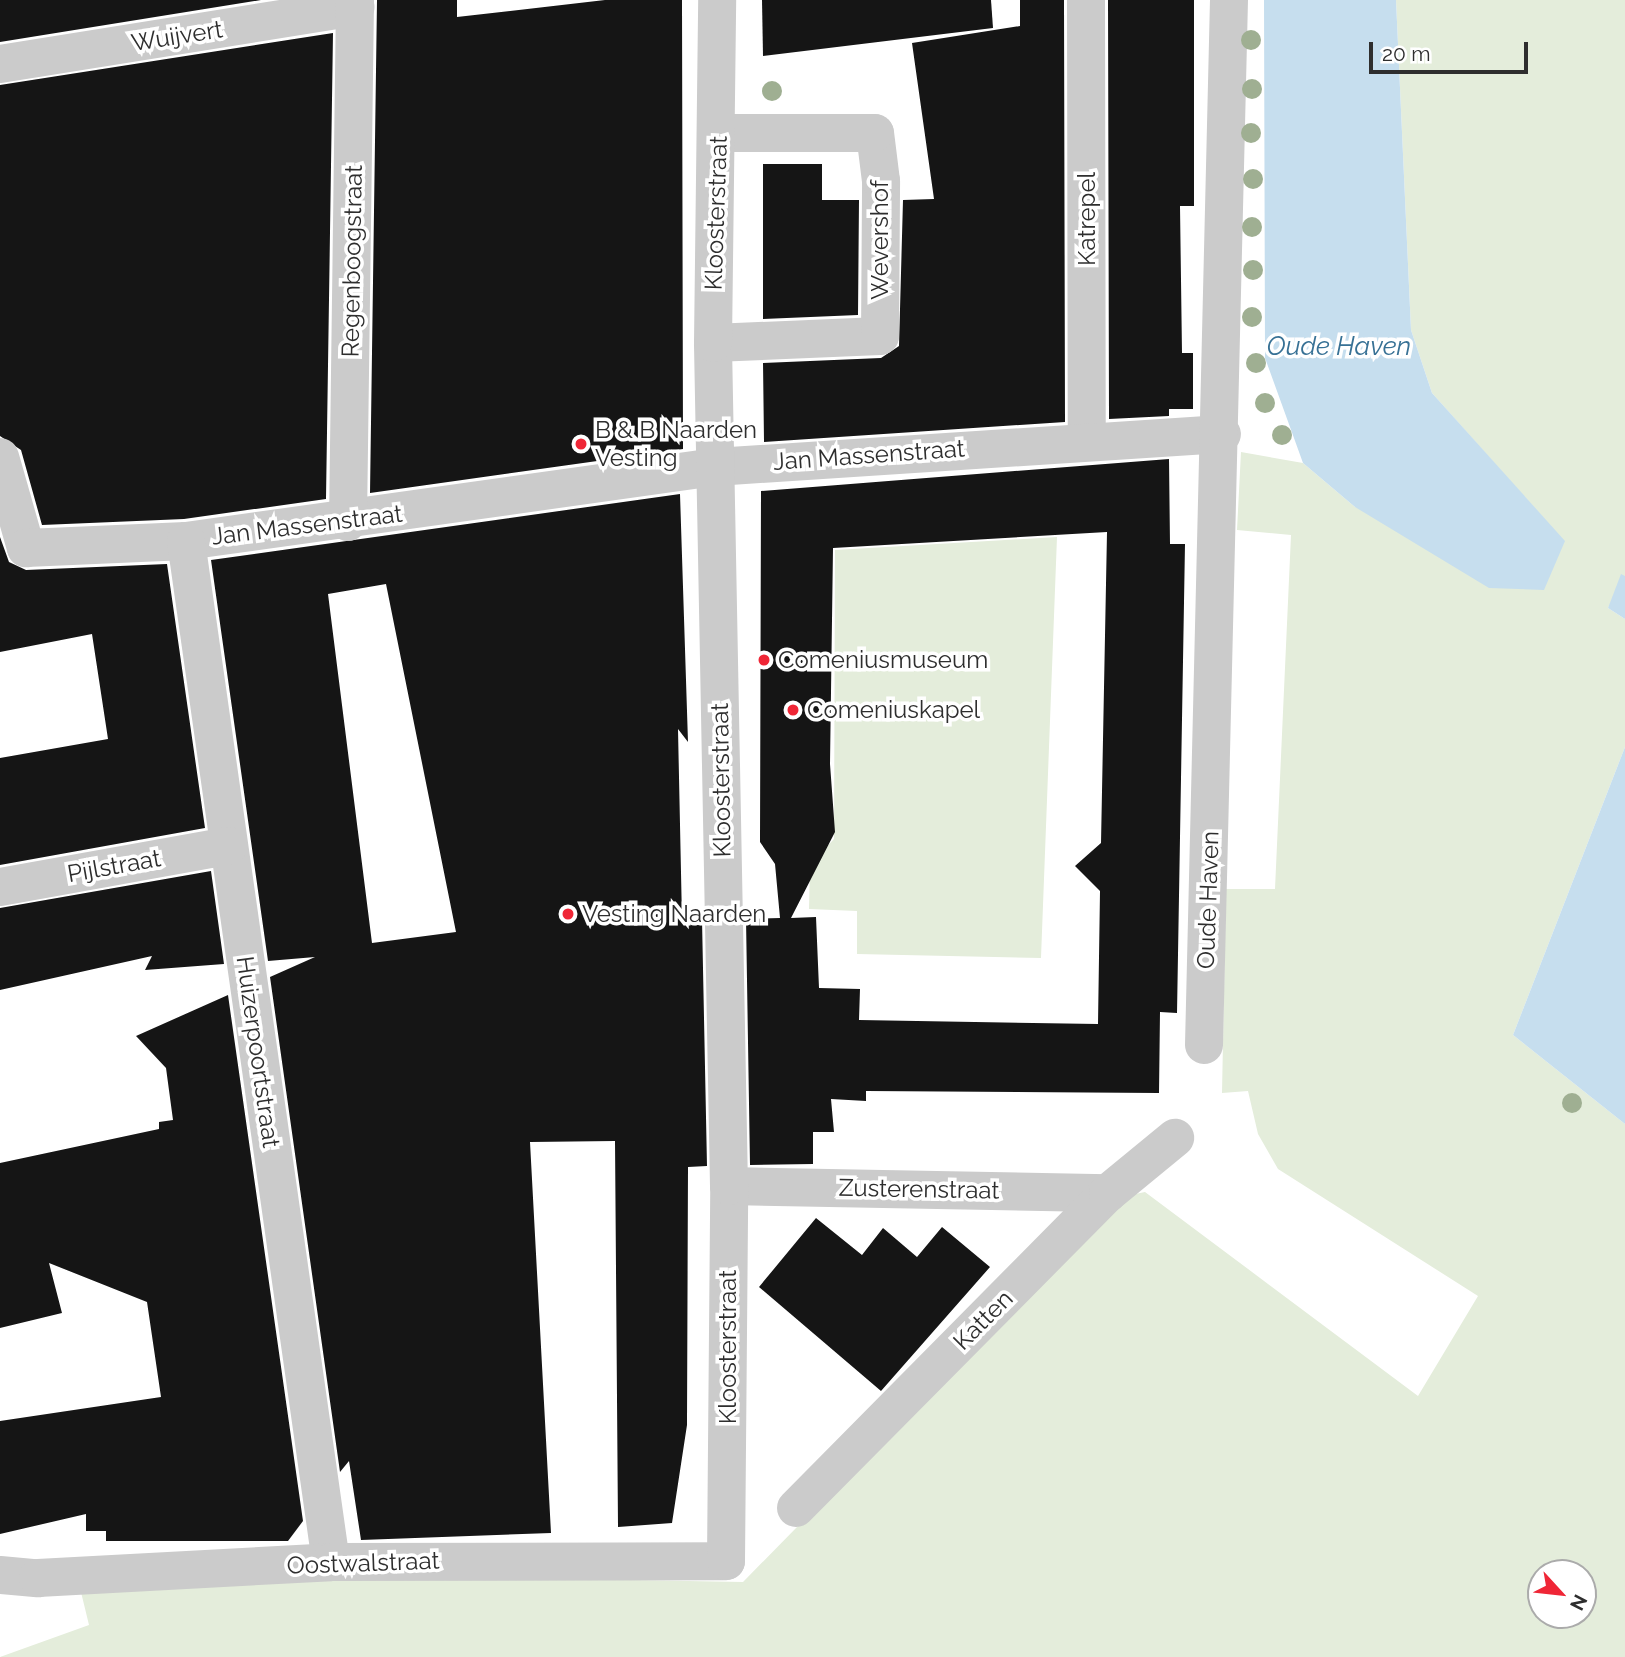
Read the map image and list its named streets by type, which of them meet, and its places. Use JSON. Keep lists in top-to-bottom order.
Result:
{
  "streets": {
    "street": [
      "Wuijvert",
      "Kloosterstraat",
      "Katrepel",
      "Wevershof",
      "Regenboogstraat",
      "Jan Massenstraat",
      "Pijlstraat",
      "Oude Haven",
      "Huizerpoortstraat",
      "Zusterenstraat",
      "Katten",
      "Oostwalstraat"
    ]
  },
  "crossings": [
    ["Wuijvert", "Regenboogstraat"],
    ["Kloosterstraat", "Wevershof"],
    ["Kloosterstraat", "Jan Massenstraat"],
    ["Kloosterstraat", "Zusterenstraat"],
    ["Kloosterstraat", "Oostwalstraat"],
    ["Katrepel", "Jan Massenstraat"],
    ["Regenboogstraat", "Jan Massenstraat"],
    ["Jan Massenstraat", "Oude Haven"],
    ["Jan Massenstraat", "Huizerpoortstraat"],
    ["Pijlstraat", "Huizerpoortstraat"],
    ["Huizerpoortstraat", "Oostwalstraat"],
    ["Zusterenstraat", "Katten"]
  ],
  "water": ["Oude Haven"],
  "places": [
    "B & B Naarden Vesting",
    "Comeniusmuseum",
    "Comeniuskapel",
    "Vesting Naarden"
  ],
  "scale_bar": "20 m",
  "north": "bottom right"
}
